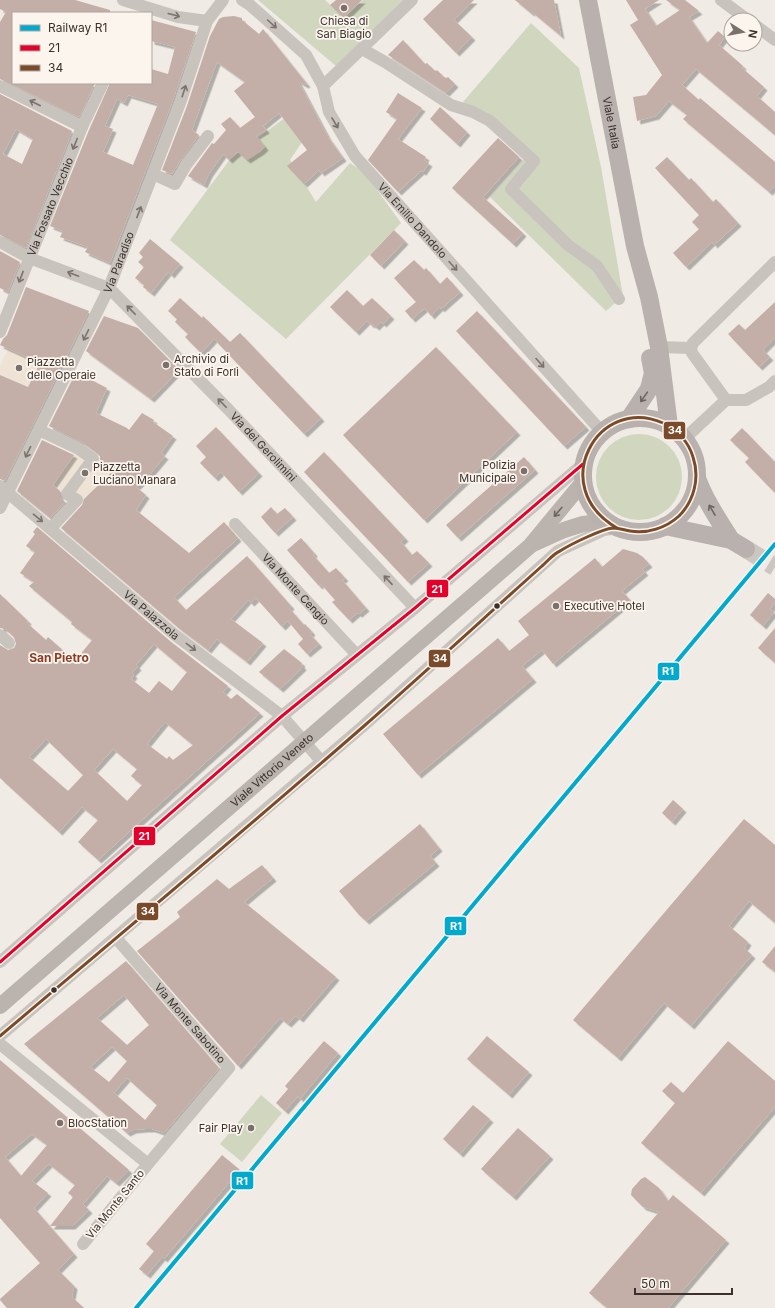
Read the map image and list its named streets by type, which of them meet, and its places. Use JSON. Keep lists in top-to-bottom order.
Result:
{
  "streets": {
    "main road": ["Viale Italia", "Viale Vittorio Veneto"],
    "street": [
      "Via Fossato Vecchio",
      "Via Emilio Dandolo",
      "Via Paradiso",
      "Via dei Gerolimini",
      "Via Monte Cengio",
      "Via Palazzola",
      "Via Monte Sabotino",
      "Via Monte Santo"
    ]
  },
  "crossings": [
    ["Viale Italia", "Via Emilio Dandolo"],
    ["Viale Italia", "Viale Vittorio Veneto"],
    ["Via Emilio Dandolo", "Viale Vittorio Veneto"],
    ["Via Paradiso", "Via dei Gerolimini"],
    ["Via Paradiso", "Via Palazzola"],
    ["Via Palazzola", "Viale Vittorio Veneto"],
    ["Via Monte Sabotino", "Via Monte Santo"]
  ],
  "one_way": [
    "Via Fossato Vecchio",
    "Via Emilio Dandolo",
    "Via dei Gerolimini",
    "Via Palazzola"
  ],
  "districts": ["San Pietro"],
  "places": [
    "Chiesa di San Biagio",
    "Archivio di Stato di Forlì",
    "Piazzetta delle Operaie",
    "Polizia Municipale",
    "Piazzetta Luciano Manara",
    "Executive Hotel",
    "BlocStation",
    "Fair Play"
  ],
  "lines": ["transit line 34", "transit line 21", "rail line R1"],
  "legend": ["Railway R1", "21", "34"],
  "scale_bar": "50 m",
  "north": "right"
}
